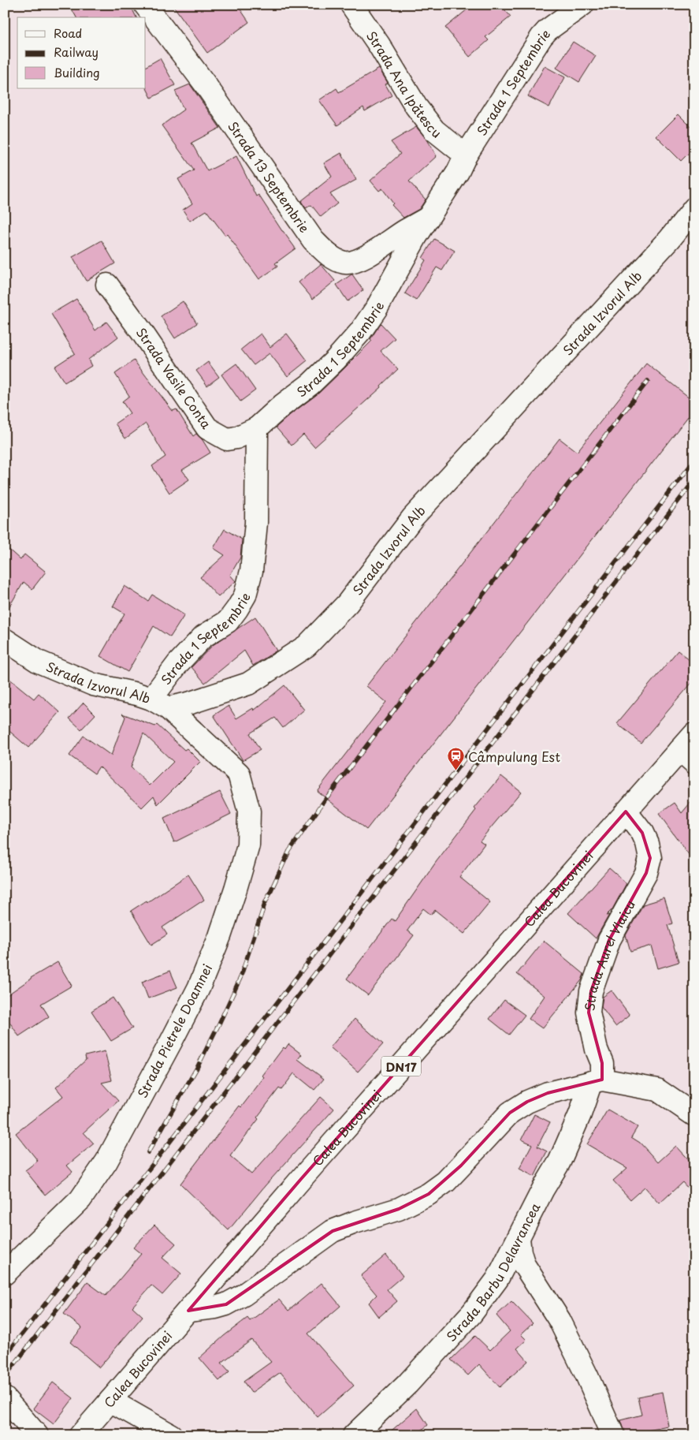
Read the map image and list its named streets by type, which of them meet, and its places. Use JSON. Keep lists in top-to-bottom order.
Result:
{
  "streets": {
    "main road": [
      "Strada Ana Ipătescu",
      "Strada 1 Septembrie",
      "Strada 13 Septembrie",
      "Strada Izvorul Alb",
      "Strada Vasile Conta",
      "Calea Bucovinei",
      "Strada Aurel Vlaicu",
      "Strada Pietrele Doamnei",
      "DN17",
      "Strada Barbu Delavrancea"
    ]
  },
  "crossings": [
    ["Strada Ana Ipătescu", "Strada 1 Septembrie"],
    ["Strada 1 Septembrie", "Strada 13 Septembrie"],
    ["Strada 1 Septembrie", "Strada Izvorul Alb"],
    ["Strada 1 Septembrie", "Strada Vasile Conta"],
    ["Strada 1 Septembrie", "Strada Pietrele Doamnei"],
    ["Strada Izvorul Alb", "Strada Pietrele Doamnei"],
    ["Calea Bucovinei", "Strada Aurel Vlaicu"],
    ["Strada Aurel Vlaicu", "Strada Barbu Delavrancea"]
  ],
  "places": {
    "station": ["Câmpulung Est"]
  },
  "legend": ["Road", "Railway", "Building"]
}
